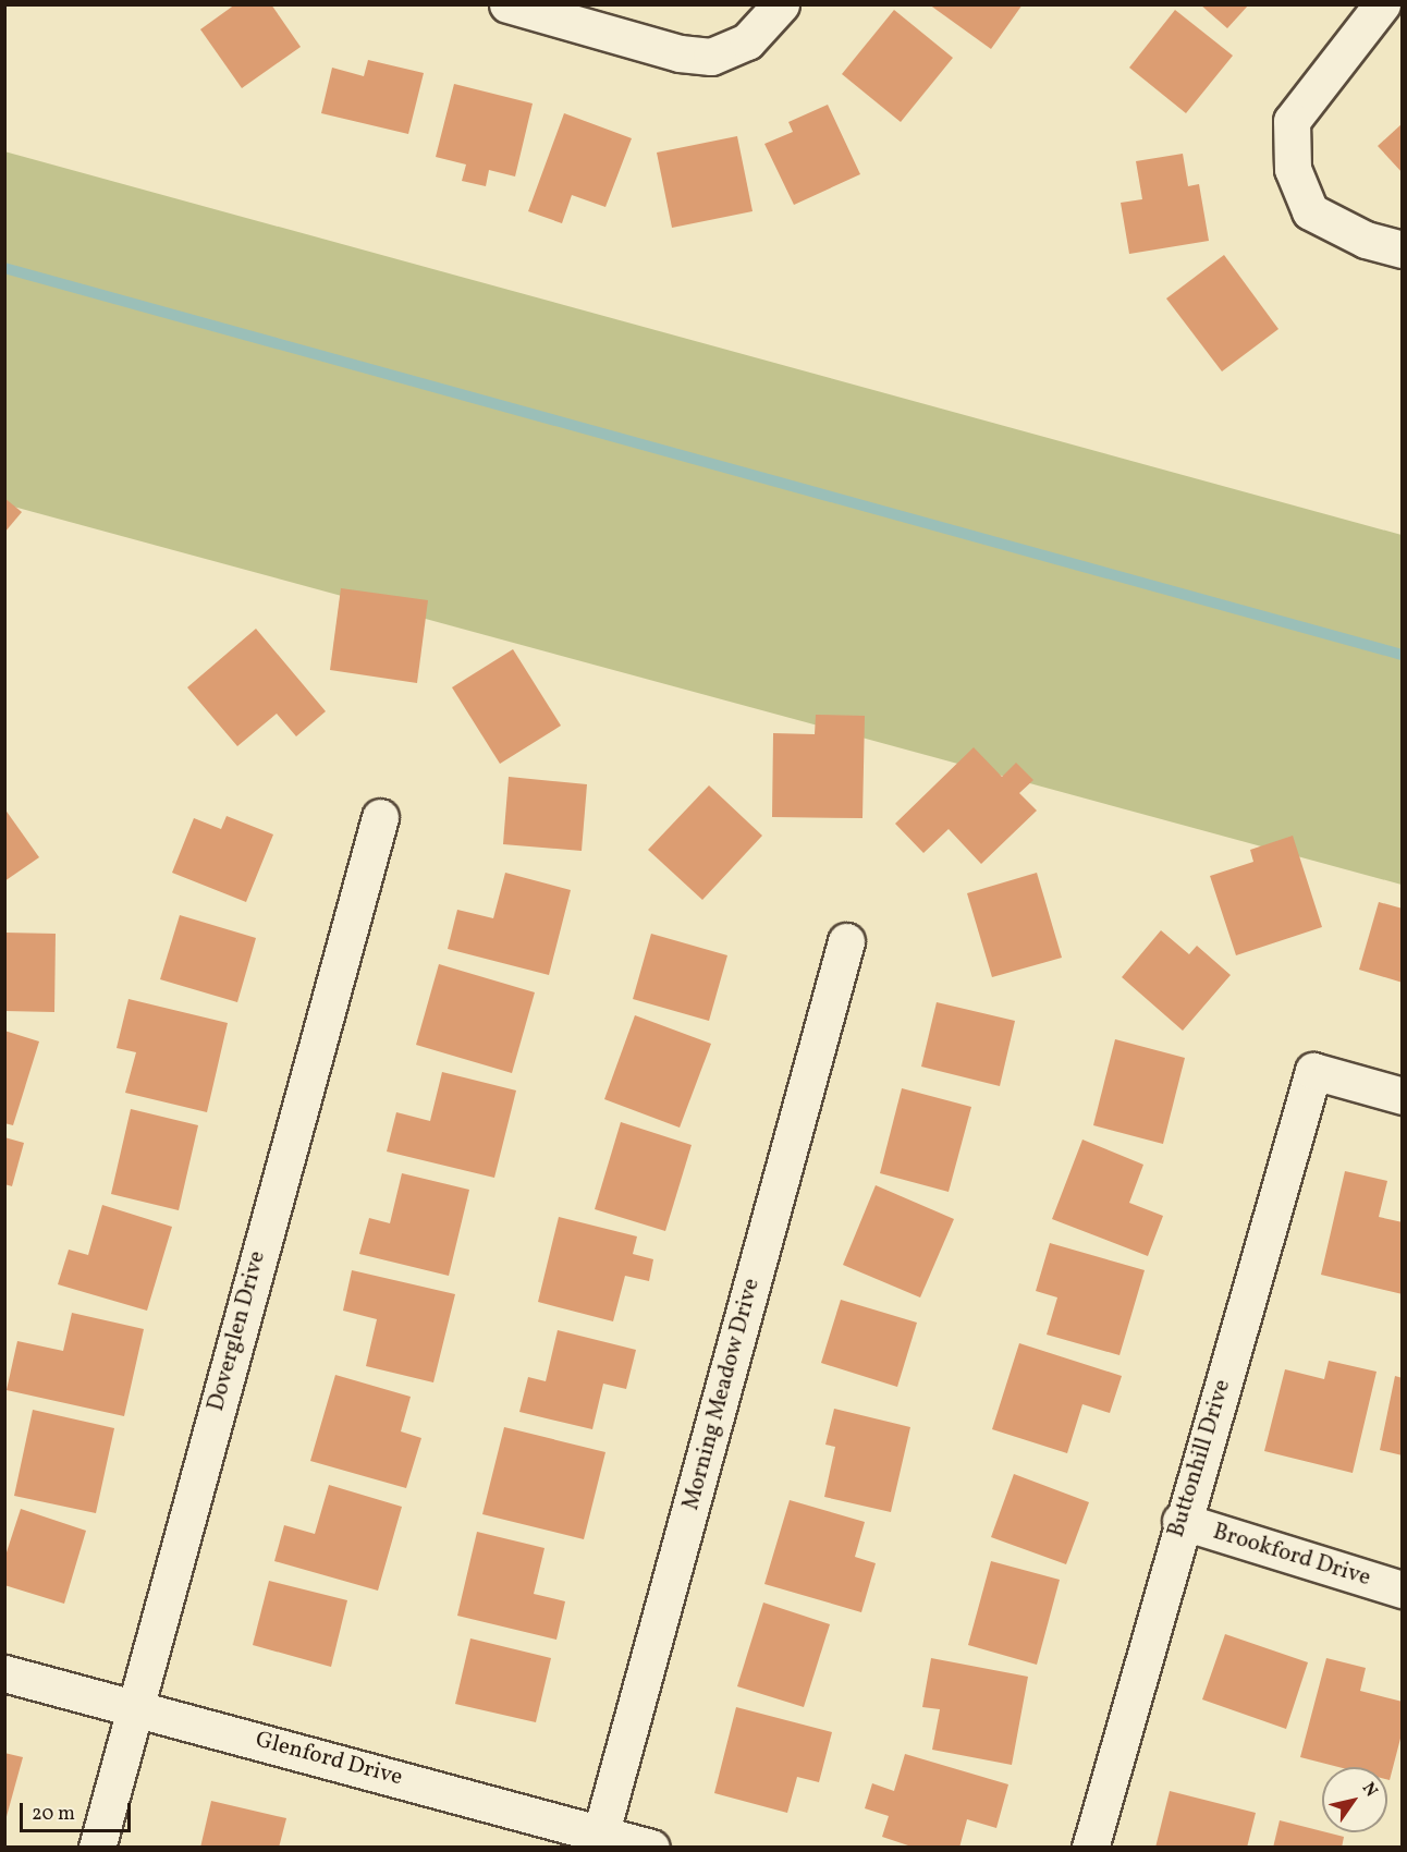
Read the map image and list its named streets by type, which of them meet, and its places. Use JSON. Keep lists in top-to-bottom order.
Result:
{
  "streets": {
    "street": [
      "Doverglen Drive",
      "Morning Meadow Drive",
      "Buttonhill Drive",
      "Brookford Drive",
      "Glenford Drive"
    ]
  },
  "crossings": [
    ["Doverglen Drive", "Glenford Drive"],
    ["Morning Meadow Drive", "Glenford Drive"],
    ["Buttonhill Drive", "Brookford Drive"]
  ],
  "scale_bar": "20 m",
  "north": "top right"
}
